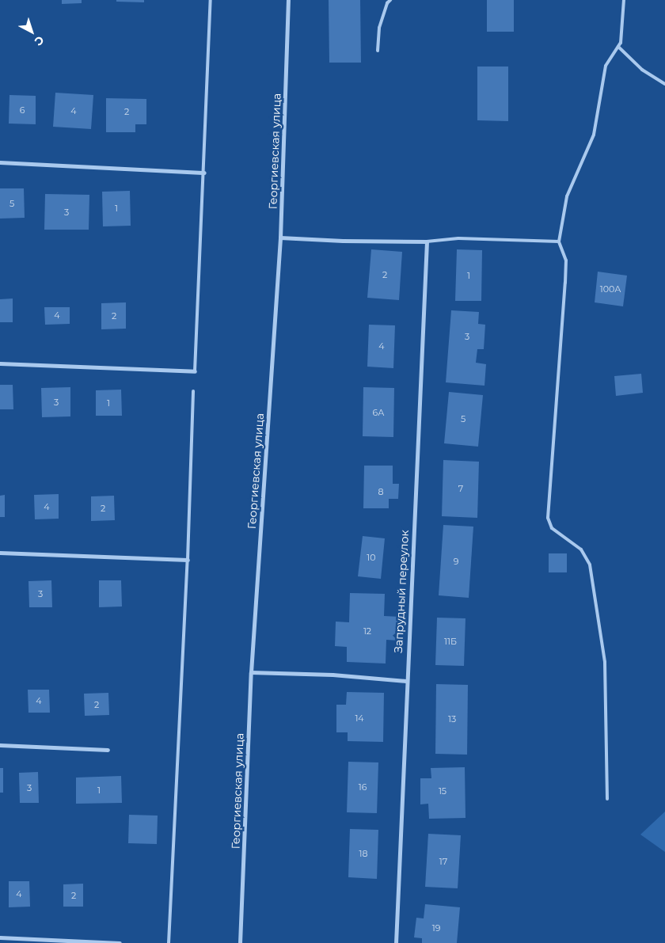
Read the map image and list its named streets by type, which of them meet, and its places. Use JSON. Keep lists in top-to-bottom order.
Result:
{
  "streets": {
    "street": ["Георгиевская улица", "Запрудный переулок"]
  },
  "house_numbers": [
    "6",
    "4",
    "2",
    "5",
    "1",
    "3",
    "2",
    "1",
    "100А",
    "4",
    "2",
    "3",
    "4",
    "3",
    "1",
    "6А",
    "5",
    "7",
    "8",
    "4",
    "2",
    "10",
    "9",
    "3",
    "12",
    "11Б",
    "4",
    "2",
    "14",
    "13",
    "16",
    "3",
    "1",
    "15",
    "18",
    "17",
    "4",
    "2",
    "19"
  ],
  "north": "bottom right"
}
